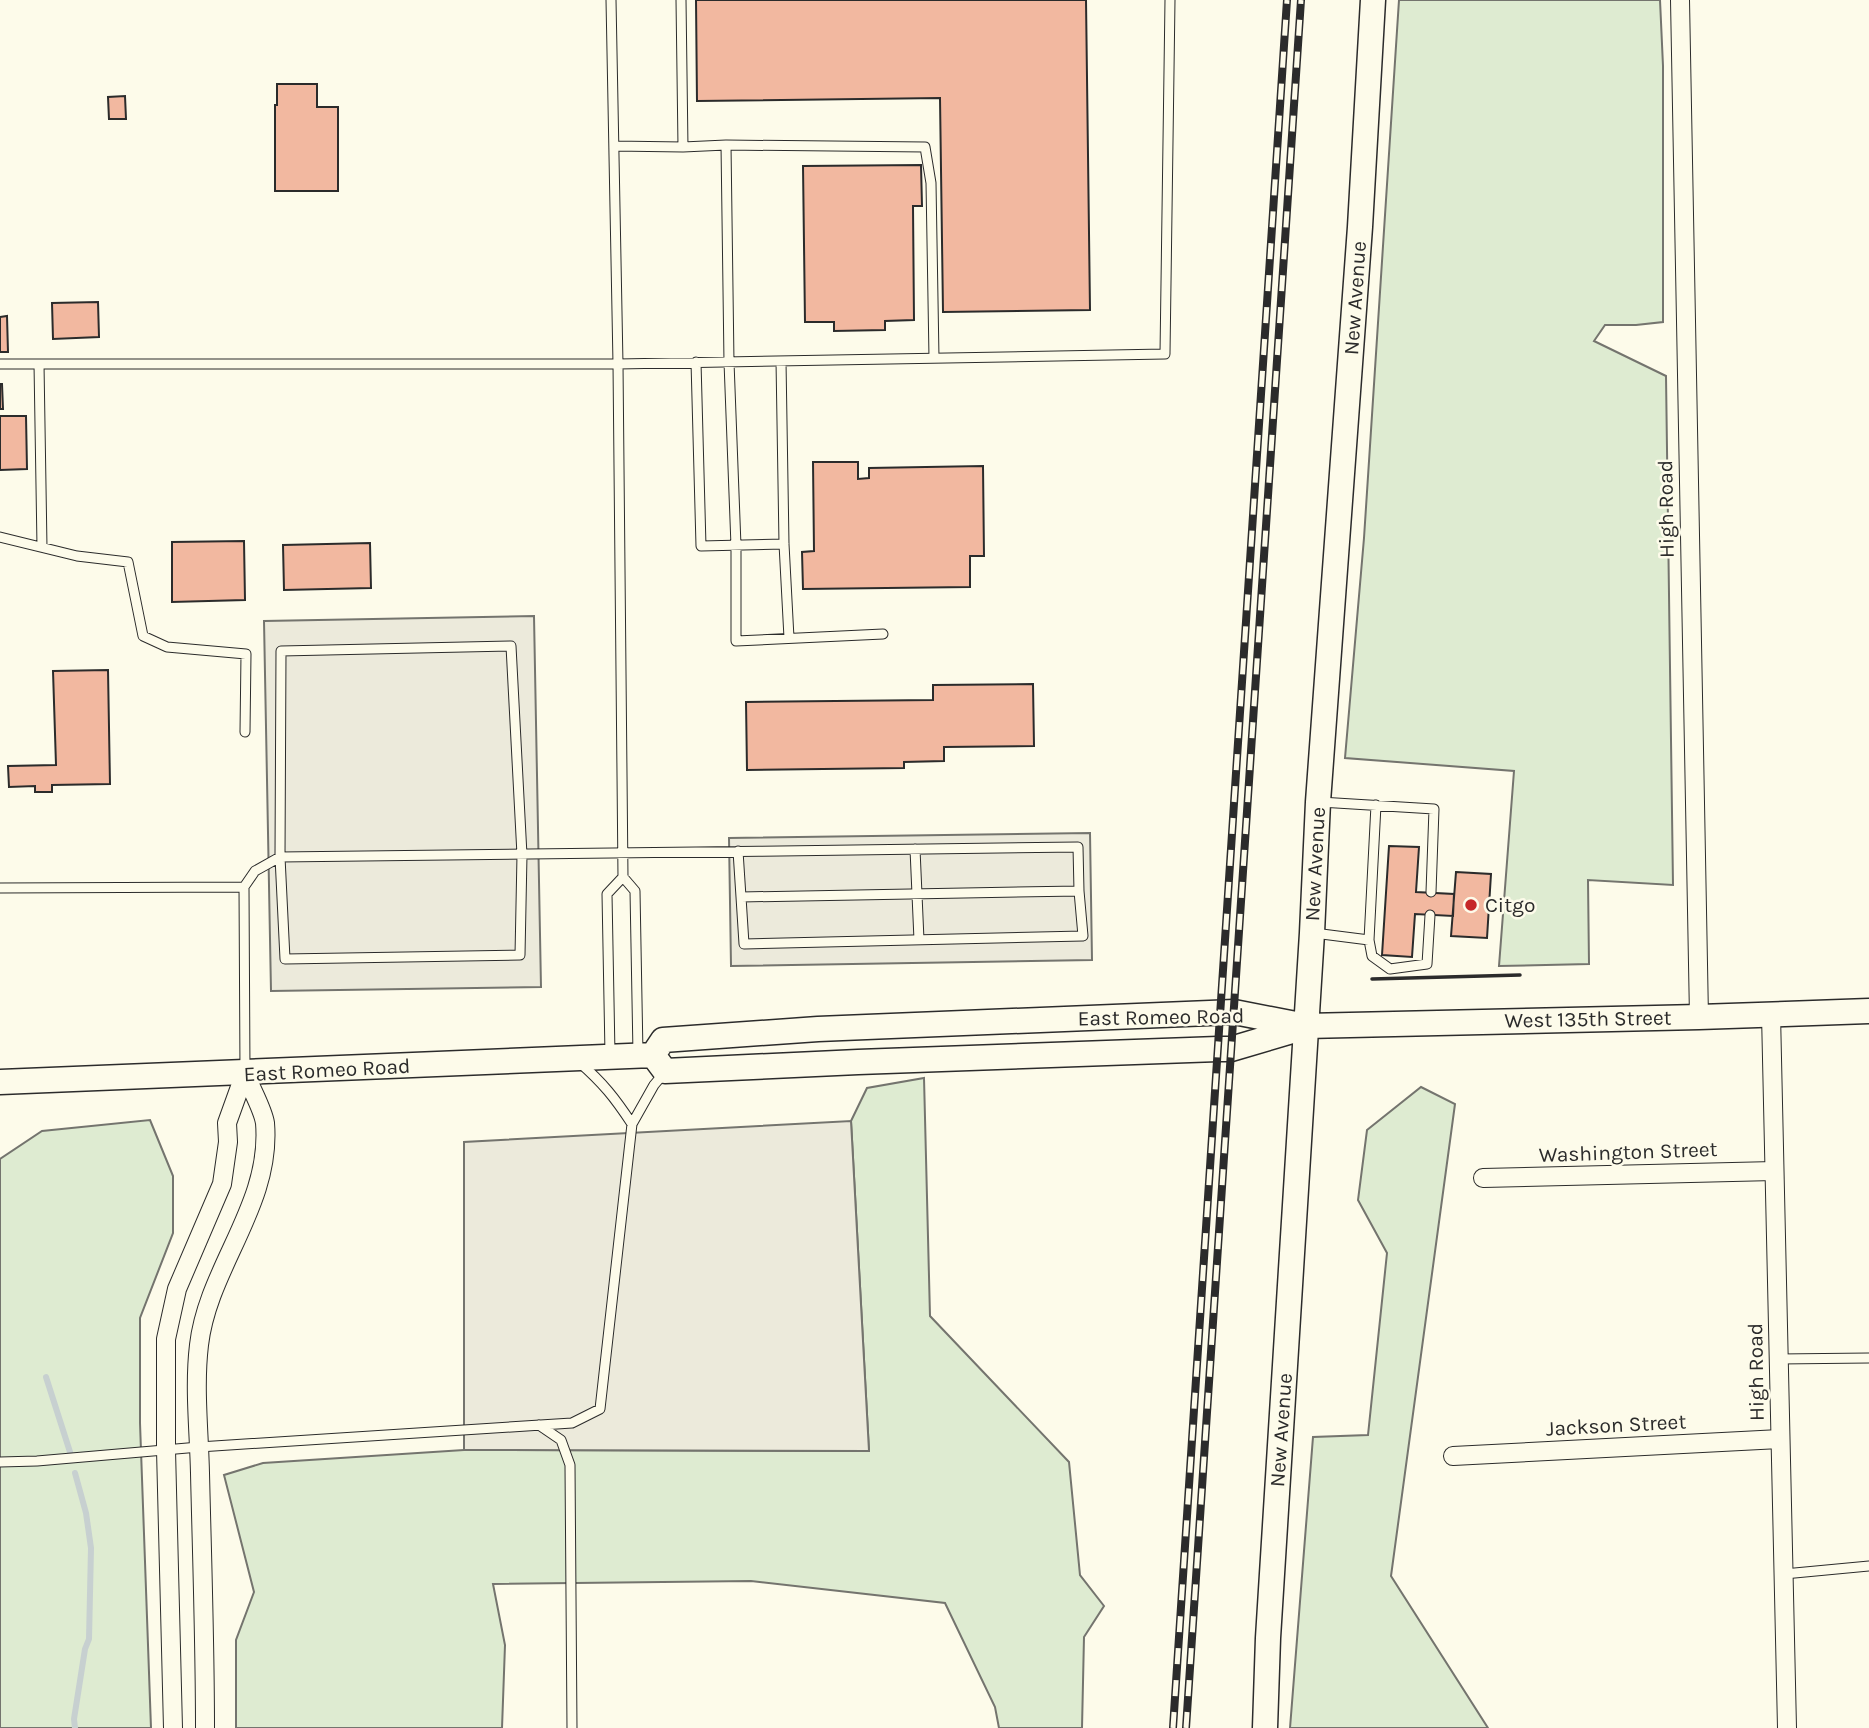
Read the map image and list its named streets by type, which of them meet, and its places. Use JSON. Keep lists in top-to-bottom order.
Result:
{
  "streets": {
    "main road": ["New Avenue", "East Romeo Road", "West 135th Street"],
    "street": ["High Road", "Washington Street", "Jackson Street"]
  },
  "crossings": [
    ["New Avenue", "East Romeo Road"],
    ["New Avenue", "West 135th Street"],
    ["High Road", "West 135th Street"],
    ["High Road", "Washington Street"],
    ["High Road", "Jackson Street"],
    ["East Romeo Road", "West 135th Street"]
  ],
  "places": ["Citgo"]
}
